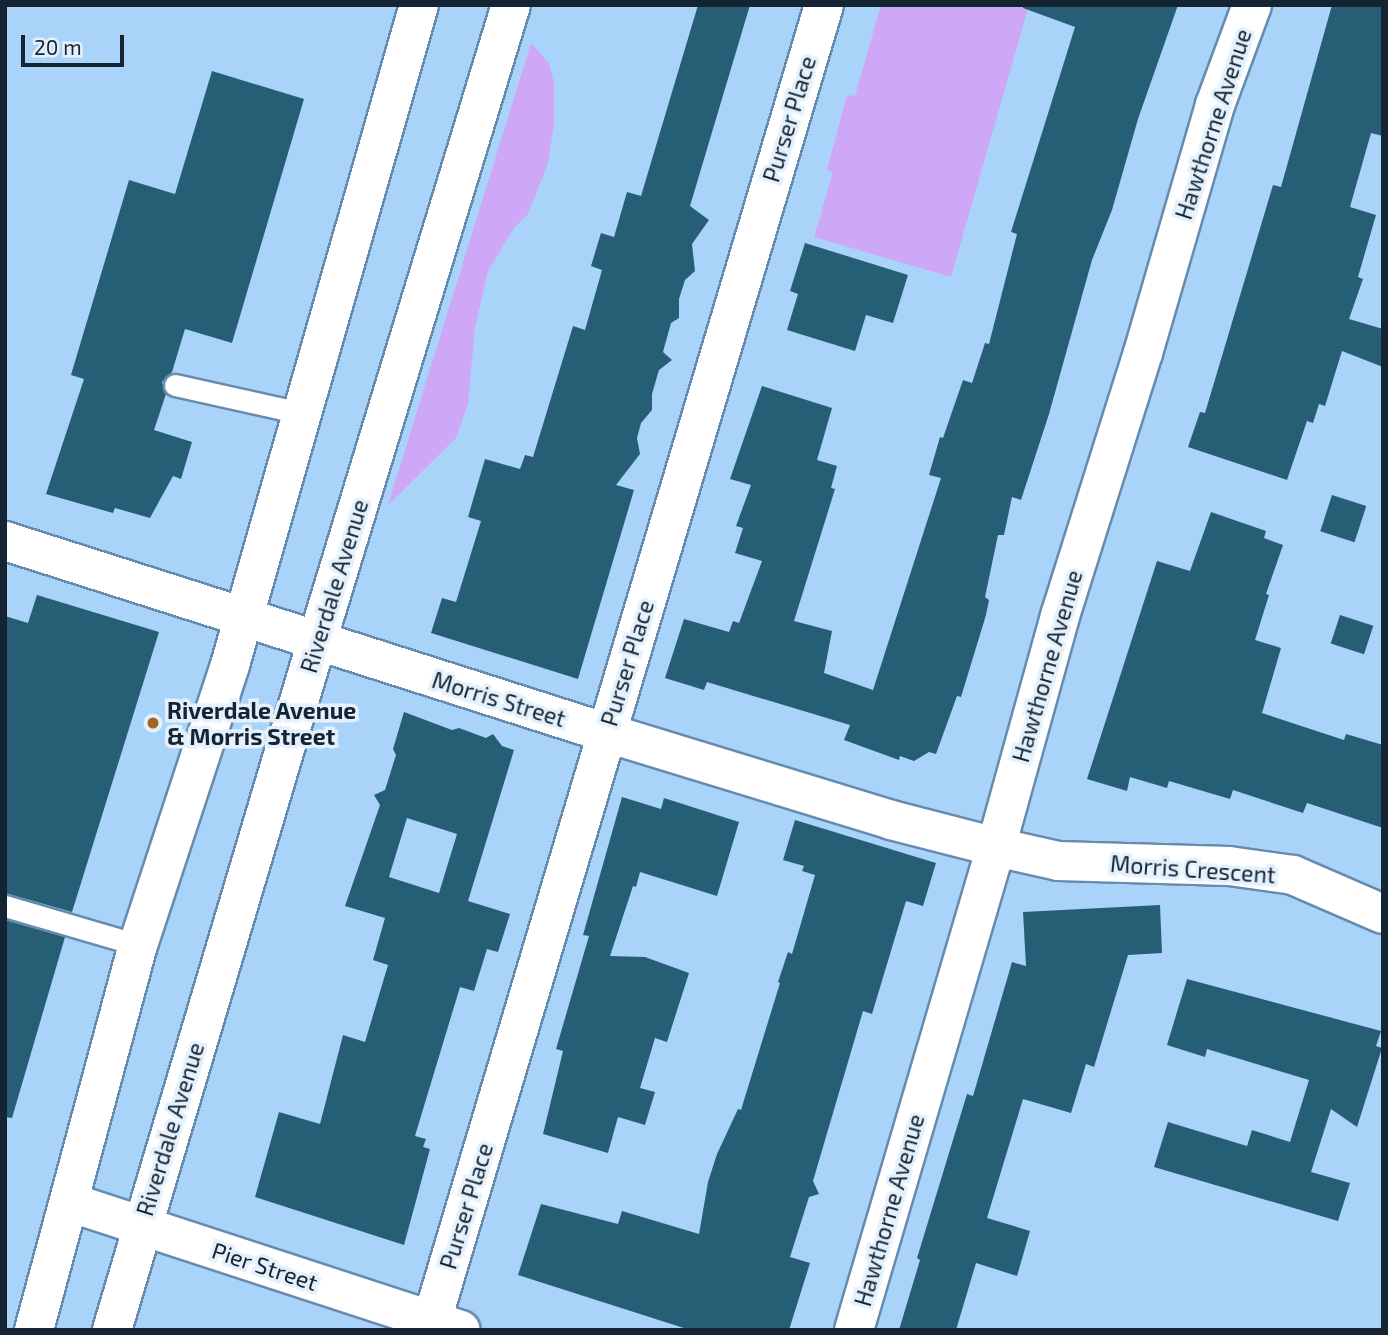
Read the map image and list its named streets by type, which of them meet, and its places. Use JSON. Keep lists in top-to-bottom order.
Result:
{
  "streets": {
    "street": [
      "Purser Place",
      "Hawthorne Avenue",
      "Riverdale Avenue",
      "Morris Street",
      "Morris Crescent",
      "Pier Street"
    ]
  },
  "crossings": [
    ["Purser Place", "Morris Street"],
    ["Purser Place", "Pier Street"],
    ["Hawthorne Avenue", "Morris Street"],
    ["Hawthorne Avenue", "Morris Crescent"],
    ["Riverdale Avenue", "Morris Street"],
    ["Riverdale Avenue", "Pier Street"],
    ["Morris Street", "Morris Crescent"]
  ],
  "places": ["Riverdale Avenue & Morris Street"],
  "scale_bar": "20 m"
}
